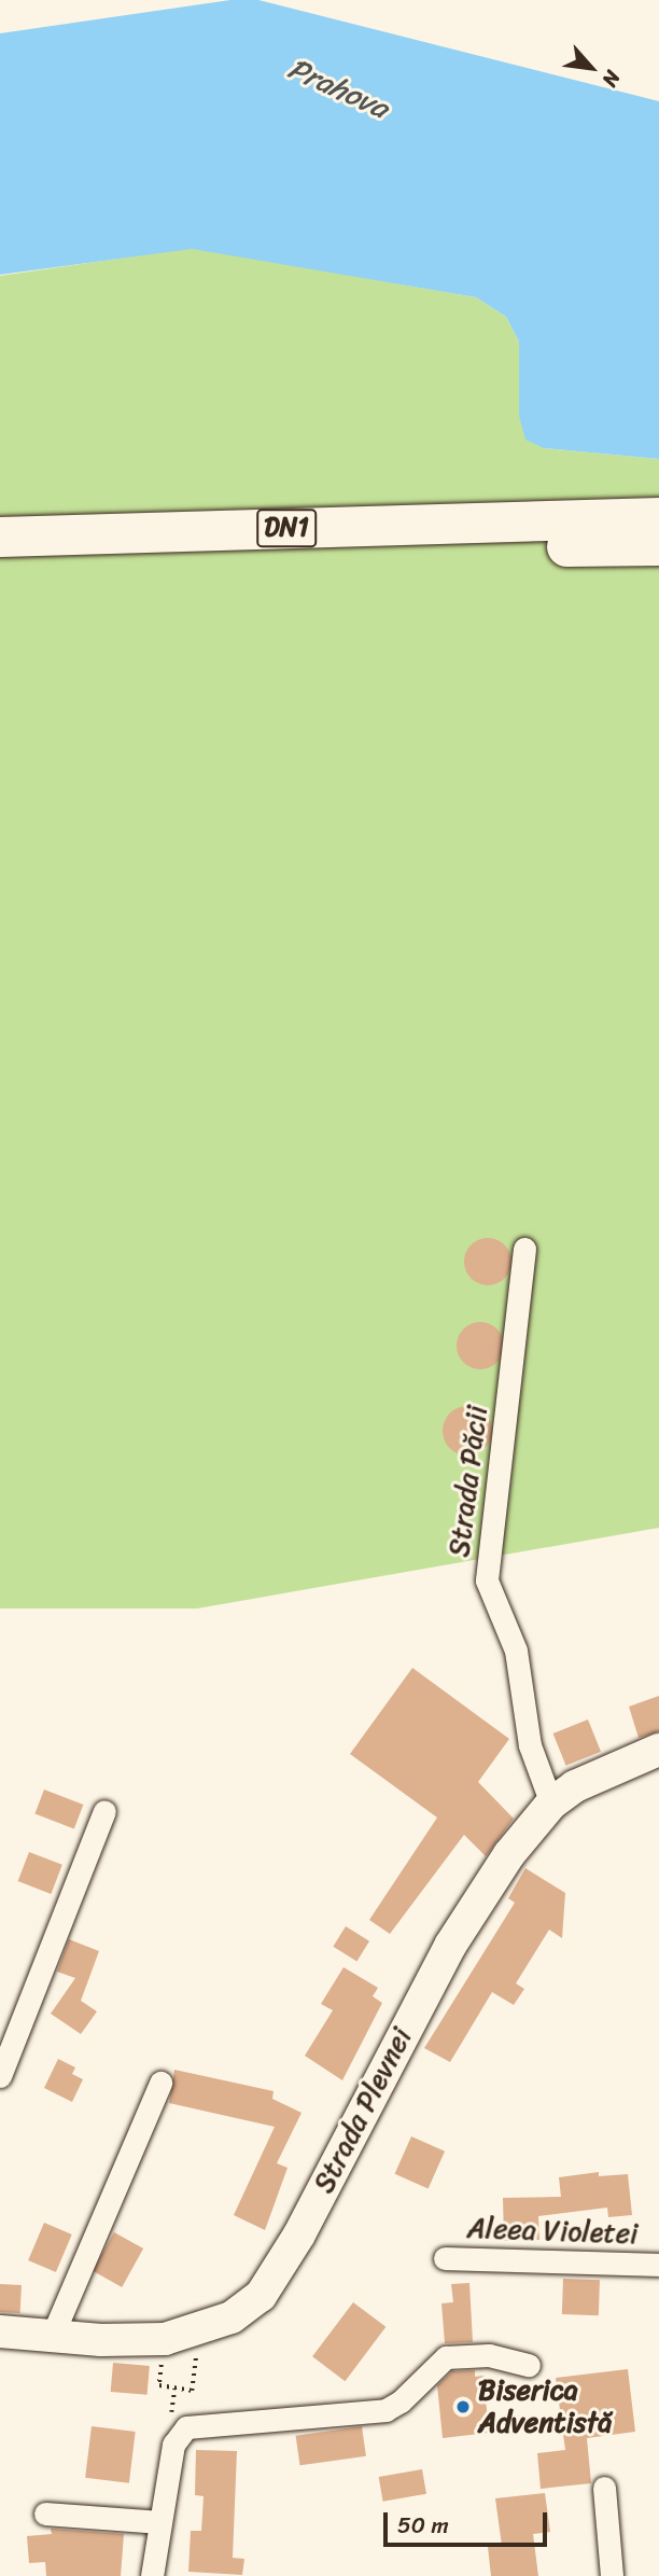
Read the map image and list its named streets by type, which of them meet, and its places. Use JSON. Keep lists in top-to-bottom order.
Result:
{
  "streets": {
    "highway": ["DN1"],
    "main road": ["Strada Plevnei"],
    "street": ["Strada Păcii", "Aleea Violetei"]
  },
  "crossings": [
    ["Strada Păcii", "Strada Plevnei"]
  ],
  "water": ["Prahova"],
  "places": ["Biserica Adventistă"],
  "scale_bar": "50 m",
  "north": "bottom right"
}
